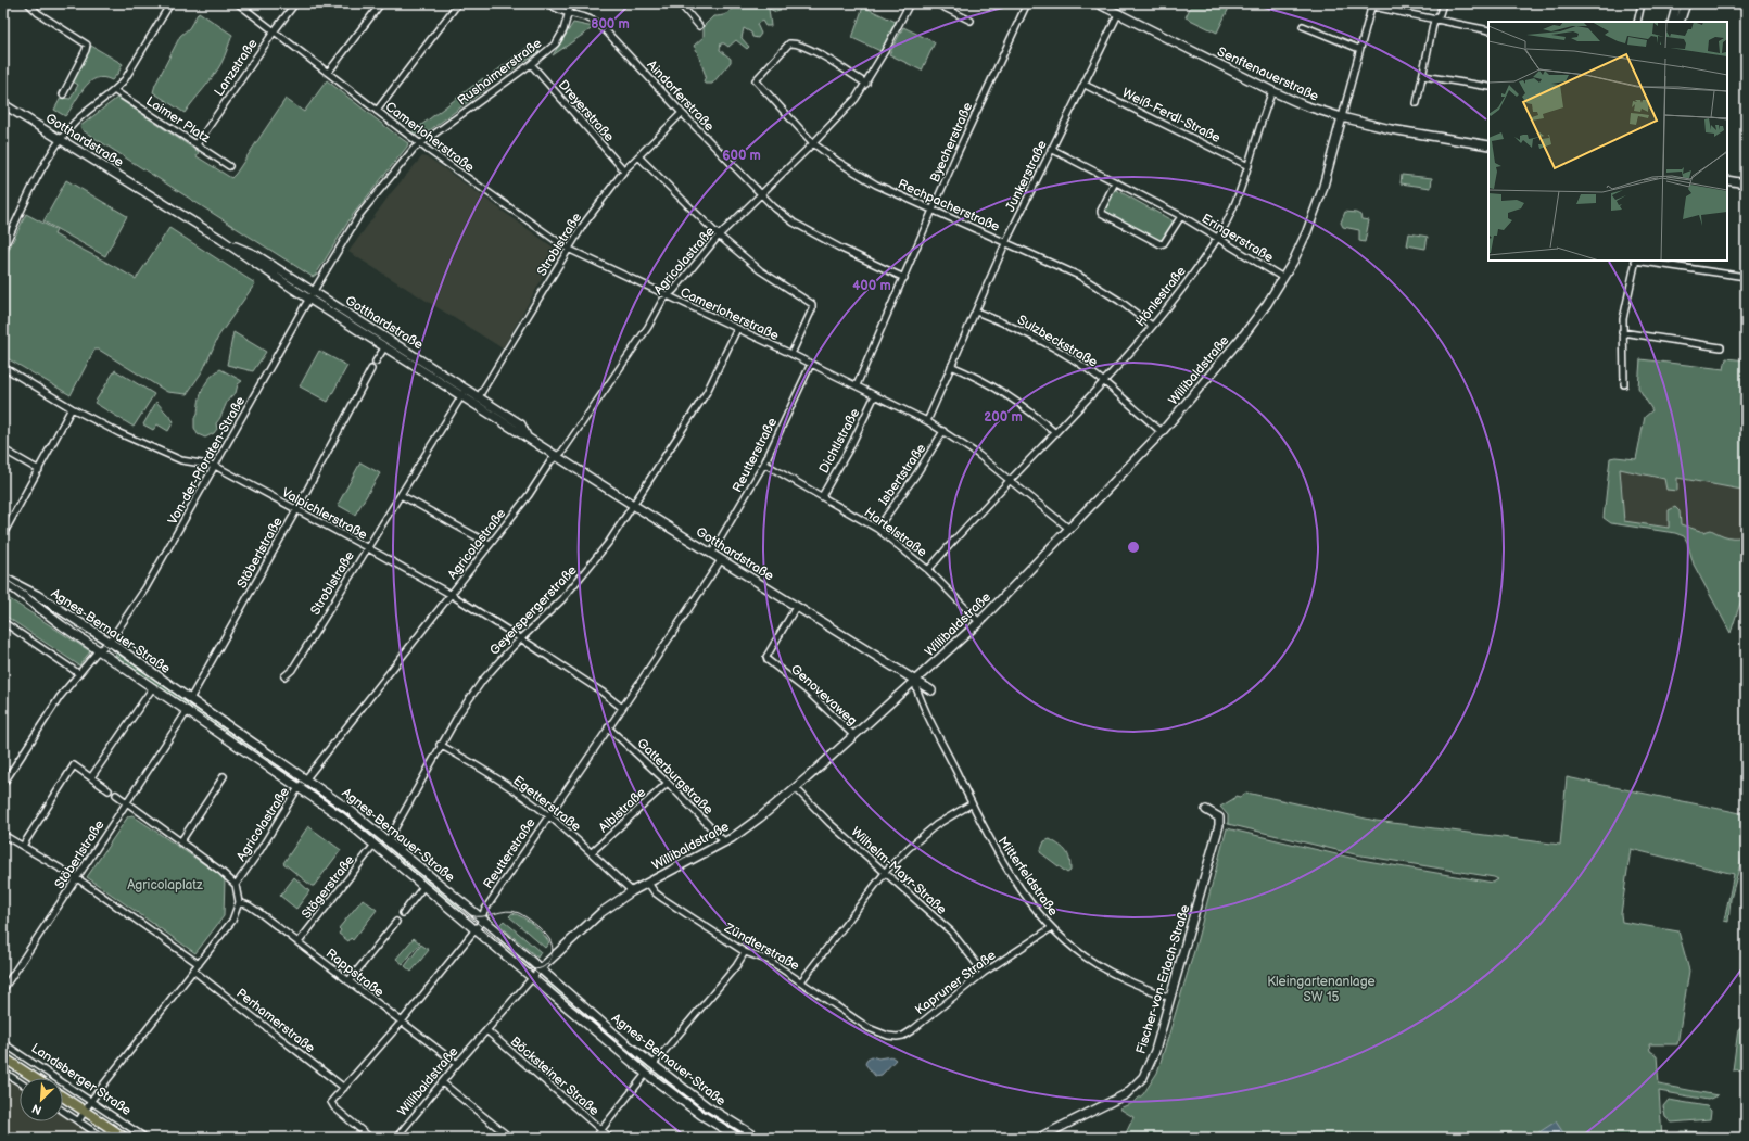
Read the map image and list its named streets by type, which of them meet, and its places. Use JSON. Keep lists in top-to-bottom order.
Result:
{
  "streets": {
    "main road": ["Landsberger Straße"],
    "street": [
      "Lanzstraße",
      "Rushaimerstraße",
      "Senftenauerstraße",
      "Aindorferstraße",
      "Dreyerstraße",
      "Weiß-Ferdl-Straße",
      "Laimer Platz",
      "Camerloherstraße",
      "Gotthardstraße",
      "Byecherstraße",
      "Junkerstraße",
      "Rechpacherstraße",
      "Eringerstraße",
      "Stroblstraße",
      "Agricolastraße",
      "Hönlestraße",
      "Sulzbeckstraße",
      "Willibaldstraße",
      "Dichtlstraße",
      "Reutterstraße",
      "Von-der-Pfordten-Straße",
      "Isbertstraße",
      "Valpichlerstraße",
      "Hartelstraße",
      "Stöberlstraße",
      "Geyerspergerstraße",
      "Agnes-Bernauer-Straße",
      "Genovevaweg",
      "Gatterburgstraße",
      "Egetterstraße",
      "Alblstraße",
      "Wilhelm-Mayr-Straße",
      "Mitterfeldstraße",
      "Stögerstraße",
      "Zündterstraße",
      "Rappstraße",
      "Fischer-von-Erlach-Straße",
      "Kapruner Straße",
      "Perhamerstraße",
      "Böcksteiner Straße"
    ]
  },
  "crossings": [
    ["Lanzstraße", "Laimer Platz"],
    ["Lanzstraße", "Camerloherstraße"],
    ["Rushaimerstraße", "Aindorferstraße"],
    ["Rushaimerstraße", "Dreyerstraße"],
    ["Rushaimerstraße", "Camerloherstraße"],
    ["Rushaimerstraße", "Von-der-Pfordten-Straße"],
    ["Senftenauerstraße", "Junkerstraße"],
    ["Senftenauerstraße", "Hönlestraße"],
    ["Senftenauerstraße", "Willibaldstraße"],
    ["Aindorferstraße", "Byecherstraße"],
    ["Aindorferstraße", "Stroblstraße"],
    ["Aindorferstraße", "Agricolastraße"],
    ["Dreyerstraße", "Stroblstraße"],
    ["Weiß-Ferdl-Straße", "Junkerstraße"],
    ["Weiß-Ferdl-Straße", "Hönlestraße"],
    ["Camerloherstraße", "Byecherstraße"],
    ["Camerloherstraße", "Junkerstraße"],
    ["Camerloherstraße", "Stroblstraße"],
    ["Camerloherstraße", "Agricolastraße"],
    ["Camerloherstraße", "Hönlestraße"],
    ["Camerloherstraße", "Willibaldstraße"],
    ["Camerloherstraße", "Dichtlstraße"],
    ["Camerloherstraße", "Reutterstraße"],
    ["Camerloherstraße", "Von-der-Pfordten-Straße"],
    ["Camerloherstraße", "Isbertstraße"],
    ["Camerloherstraße", "Geyerspergerstraße"],
    ["Gotthardstraße", "Stroblstraße"],
    ["Gotthardstraße", "Agricolastraße"],
    ["Gotthardstraße", "Willibaldstraße"],
    ["Gotthardstraße", "Reutterstraße"],
    ["Gotthardstraße", "Von-der-Pfordten-Straße"],
    ["Gotthardstraße", "Geyerspergerstraße"],
    ["Gotthardstraße", "Genovevaweg"],
    ["Gotthardstraße", "Mitterfeldstraße"],
    ["Byecherstraße", "Rechpacherstraße"],
    ["Junkerstraße", "Rechpacherstraße"],
    ["Junkerstraße", "Eringerstraße"],
    ["Junkerstraße", "Sulzbeckstraße"],
    ["Rechpacherstraße", "Agricolastraße"],
    ["Rechpacherstraße", "Hönlestraße"],
    ["Eringerstraße", "Hönlestraße"],
    ["Eringerstraße", "Willibaldstraße"],
    ["Stroblstraße", "Valpichlerstraße"],
    ["Agricolastraße", "Valpichlerstraße"],
    ["Agricolastraße", "Agnes-Bernauer-Straße"],
    ["Hönlestraße", "Sulzbeckstraße"],
    ["Hönlestraße", "Hartelstraße"],
    ["Sulzbeckstraße", "Willibaldstraße"],
    ["Willibaldstraße", "Hartelstraße"],
    ["Willibaldstraße", "Agnes-Bernauer-Straße"],
    ["Willibaldstraße", "Genovevaweg"],
    ["Willibaldstraße", "Gatterburgstraße"],
    ["Willibaldstraße", "Egetterstraße"],
    ["Willibaldstraße", "Wilhelm-Mayr-Straße"],
    ["Willibaldstraße", "Mitterfeldstraße"],
    ["Willibaldstraße", "Zündterstraße"],
    ["Willibaldstraße", "Rappstraße"],
    ["Willibaldstraße", "Böcksteiner Straße"],
    ["Dichtlstraße", "Hartelstraße"],
    ["Reutterstraße", "Valpichlerstraße"],
    ["Reutterstraße", "Hartelstraße"],
    ["Reutterstraße", "Agnes-Bernauer-Straße"],
    ["Reutterstraße", "Gatterburgstraße"],
    ["Reutterstraße", "Egetterstraße"],
    ["Reutterstraße", "Rappstraße"],
    ["Reutterstraße", "Perhamerstraße"],
    ["Von-der-Pfordten-Straße", "Valpichlerstraße"],
    ["Von-der-Pfordten-Straße", "Agnes-Bernauer-Straße"],
    ["Isbertstraße", "Hartelstraße"],
    ["Valpichlerstraße", "Stöberlstraße"],
    ["Valpichlerstraße", "Geyerspergerstraße"],
    ["Stöberlstraße", "Agnes-Bernauer-Straße"],
    ["Geyerspergerstraße", "Agnes-Bernauer-Straße"],
    ["Geyerspergerstraße", "Egetterstraße"],
    ["Agnes-Bernauer-Straße", "Stögerstraße"],
    ["Gatterburgstraße", "Alblstraße"],
    ["Egetterstraße", "Alblstraße"],
    ["Wilhelm-Mayr-Straße", "Kapruner Straße"],
    ["Mitterfeldstraße", "Fischer-von-Erlach-Straße"],
    ["Mitterfeldstraße", "Kapruner Straße"],
    ["Stögerstraße", "Rappstraße"],
    ["Zündterstraße", "Kapruner Straße"]
  ],
  "parks": ["Agricolaplatz", "Kleingartenanlage SW 15"],
  "north": "bottom left",
  "rings": [
    "800 m",
    "600 m",
    "400 m",
    "200 m"
  ]
}
